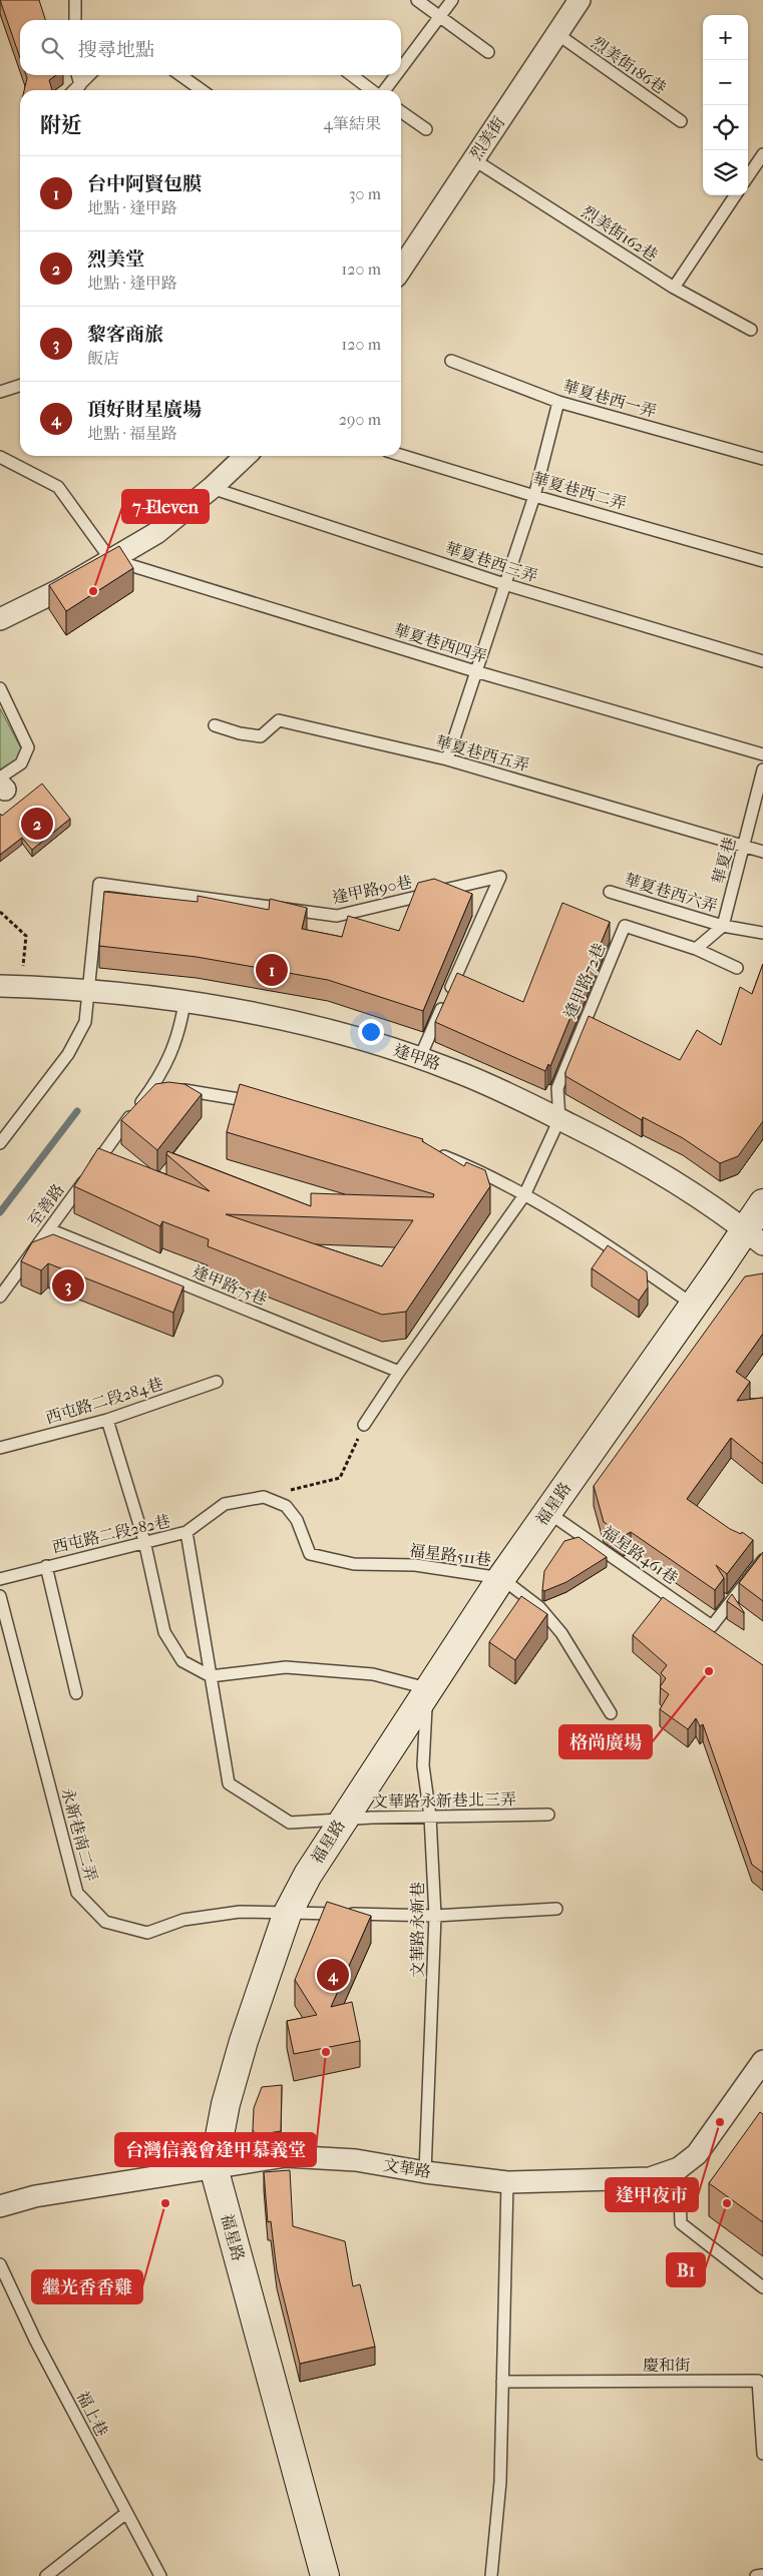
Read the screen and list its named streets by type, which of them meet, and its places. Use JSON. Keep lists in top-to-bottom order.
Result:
{
  "streets": {
    "street": [
      "烈美街",
      "逢甲路",
      "福星路",
      "文華路"
    ],
    "lane": [
      "烈美街186巷",
      "烈美街162巷",
      "華夏巷西一弄",
      "華夏巷西二弄",
      "華夏巷西三弄",
      "華夏巷西四弄",
      "華夏巷西五弄",
      "華夏巷",
      "逢甲路90巷",
      "華夏巷西六弄",
      "逢甲路72巷",
      "至善路",
      "逢甲路75巷",
      "西屯路二段284巷",
      "西屯路二段282巷",
      "福星路511巷",
      "福星路461巷",
      "文華路永新巷北三弄",
      "永新巷南二弄",
      "文華路永新巷",
      "慶和街",
      "福上巷"
    ]
  },
  "crossings": [
    ["烈美街186巷", "烈美街"],
    ["烈美街", "烈美街162巷"],
    ["華夏巷西五弄", "華夏巷"],
    ["華夏巷", "華夏巷西六弄"],
    ["逢甲路90巷", "逢甲路"],
    ["逢甲路72巷", "逢甲路"],
    ["逢甲路", "至善路"],
    ["逢甲路", "福星路"],
    ["至善路", "逢甲路75巷"],
    ["福星路", "福星路511巷"],
    ["福星路", "福星路461巷"],
    ["福星路", "文華路永新巷北三弄"],
    ["福星路", "永新巷南二弄"],
    ["福星路", "文華路永新巷"],
    ["福星路", "文華路"],
    ["西屯路二段282巷", "福星路511巷"],
    ["西屯路二段282巷", "文華路永新巷北三弄"],
    ["文華路永新巷北三弄", "文華路永新巷"],
    ["永新巷南二弄", "文華路永新巷"],
    ["文華路永新巷", "文華路"]
  ],
  "places": [
    "7-Eleven",
    "格尚廣場",
    "台灣信義會逢甲慕義堂",
    "逢甲夜市",
    "繼光香香雞",
    "B1"
  ],
  "page": {
    "map_buttons": ["+", "−"],
    "search": "搜尋地點",
    "heading": ["附近", "4筆結果"],
    "list": [
      {
        "mark": "1",
        "name": "台中阿賢包膜",
        "note": "地點 · 逢甲路",
        "value": "30 m"
      },
      {
        "mark": "2",
        "name": "烈美堂",
        "note": "地點 · 逢甲路",
        "value": "120 m"
      },
      {
        "mark": "3",
        "name": "黎客商旅",
        "note": "飯店",
        "value": "120 m"
      },
      {
        "mark": "4",
        "name": "頂好財星廣場",
        "note": "地點 · 福星路",
        "value": "290 m"
      }
    ],
    "pins": [
      "2",
      "1",
      "3",
      "4"
    ]
  }
}
